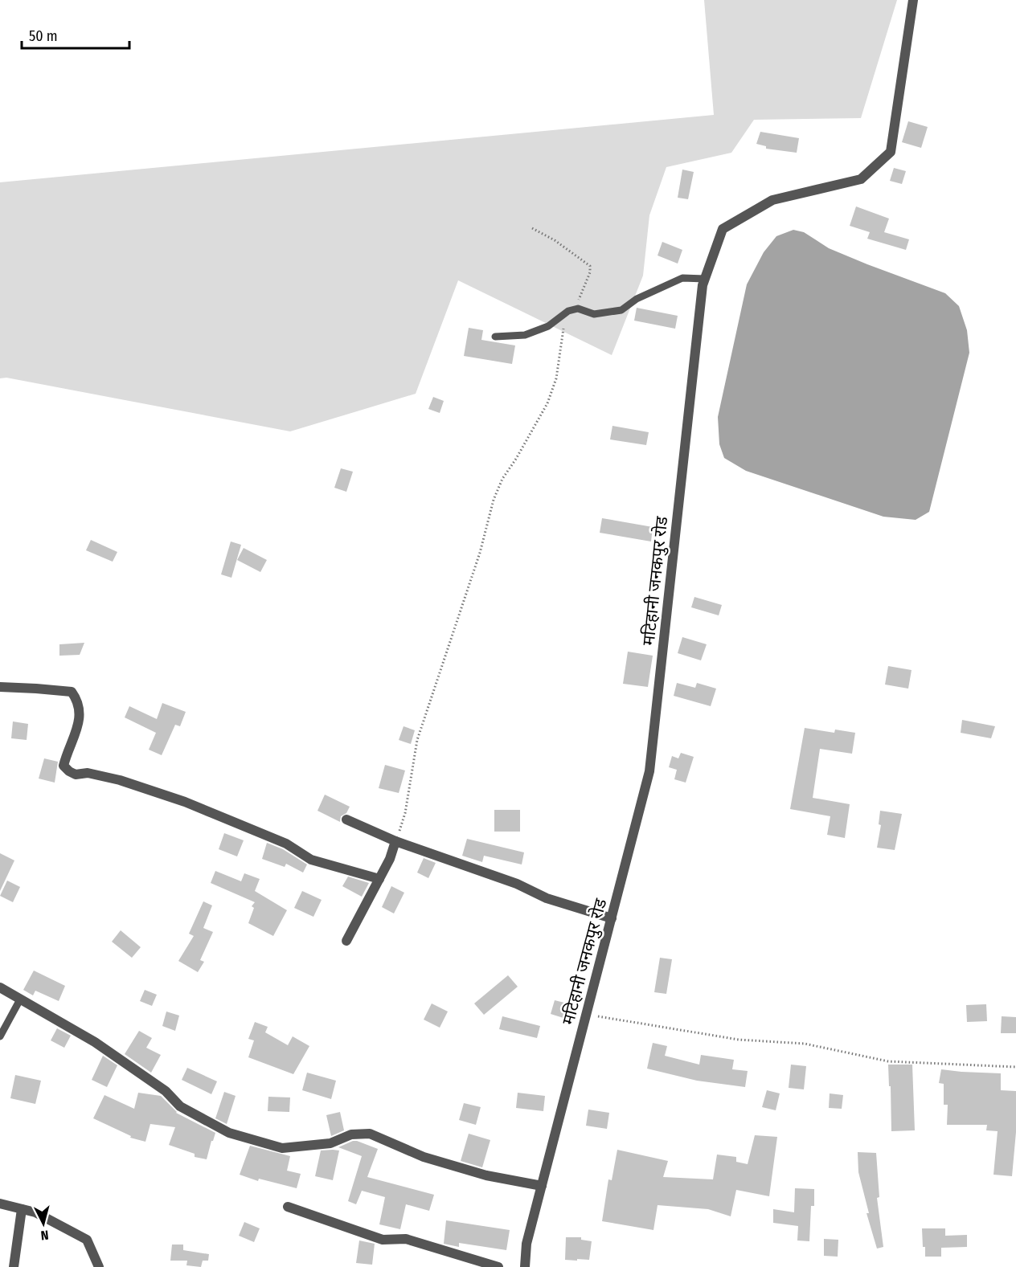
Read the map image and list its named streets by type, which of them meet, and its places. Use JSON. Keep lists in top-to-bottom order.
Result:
{
  "streets": {
    "street": ["मटिहानी जनकपुर रोड"]
  },
  "scale_bar": "50 m",
  "north": "bottom"
}
